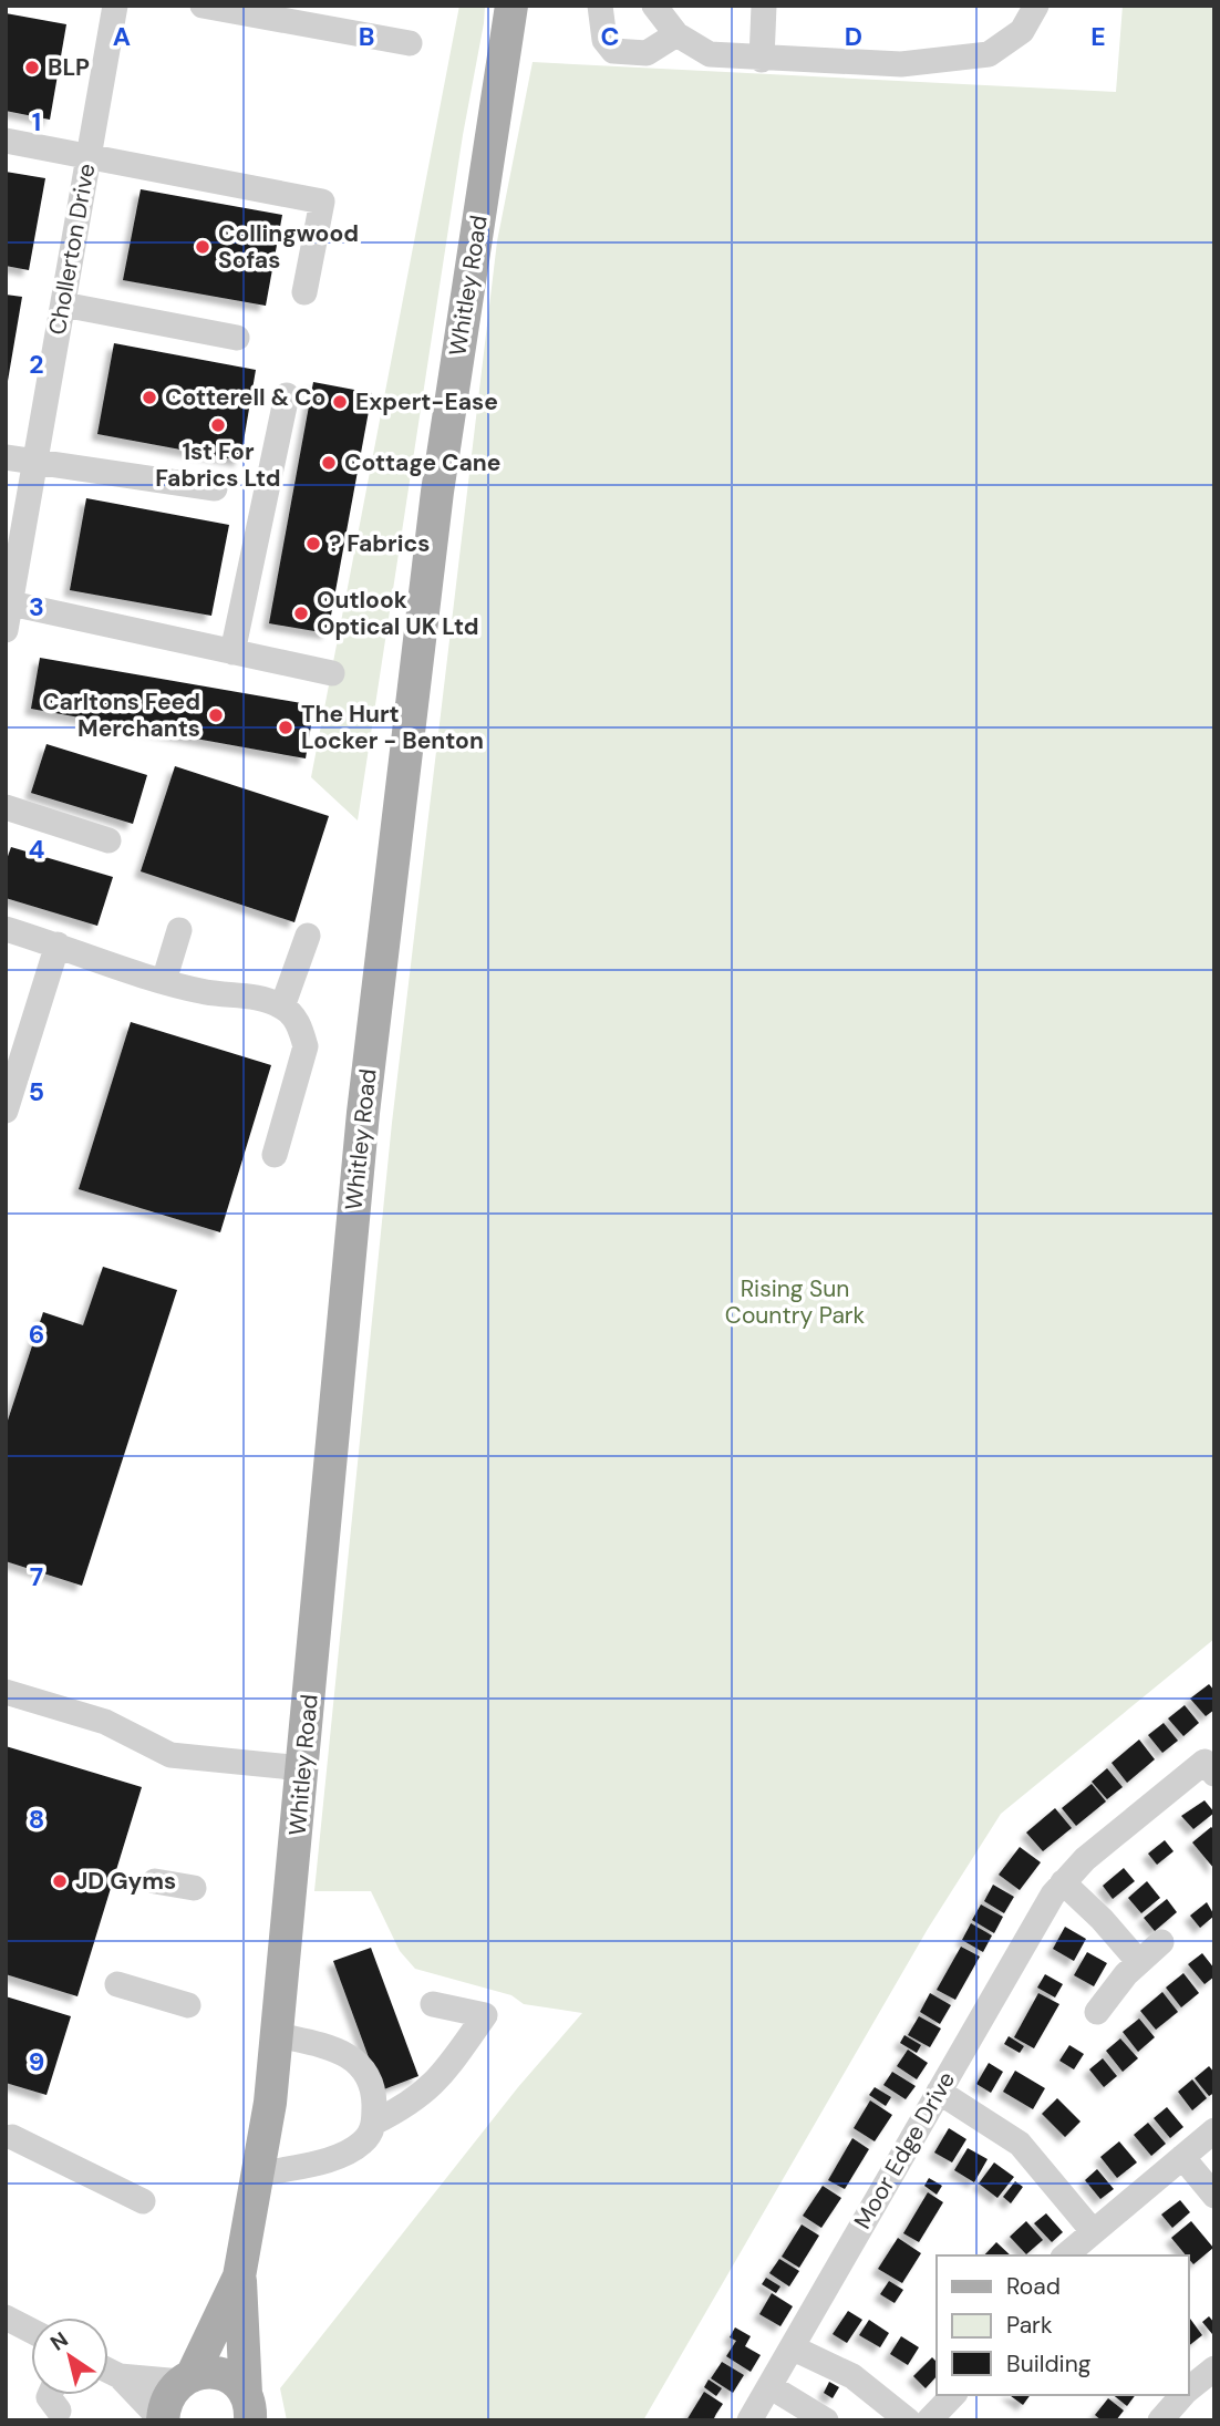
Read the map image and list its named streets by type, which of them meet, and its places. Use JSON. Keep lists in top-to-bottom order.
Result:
{
  "streets": {
    "main road": ["Whitley Road"],
    "street": ["Chollerton Drive", "Moor Edge Drive"]
  },
  "parks": ["Rising Sun Country Park"],
  "places": [
    "BLP",
    "Collingwood Sofas",
    "Cotterell & Co",
    "Expert-Ease",
    "1st For Fabrics Ltd",
    "Cottage Cane",
    "? Fabrics",
    "Outlook Optical UK Ltd",
    "Carltons Feed Merchants",
    "The Hurt Locker - Benton",
    "JD Gyms"
  ],
  "legend": ["Road", "Park", "Building"],
  "north": "top left",
  "grid": {
    "columns": [
      "A",
      "B",
      "C",
      "D",
      "E"
    ],
    "rows": [
      "1",
      "2",
      "3",
      "4",
      "5",
      "6",
      "7",
      "8",
      "9"
    ]
  }
}
